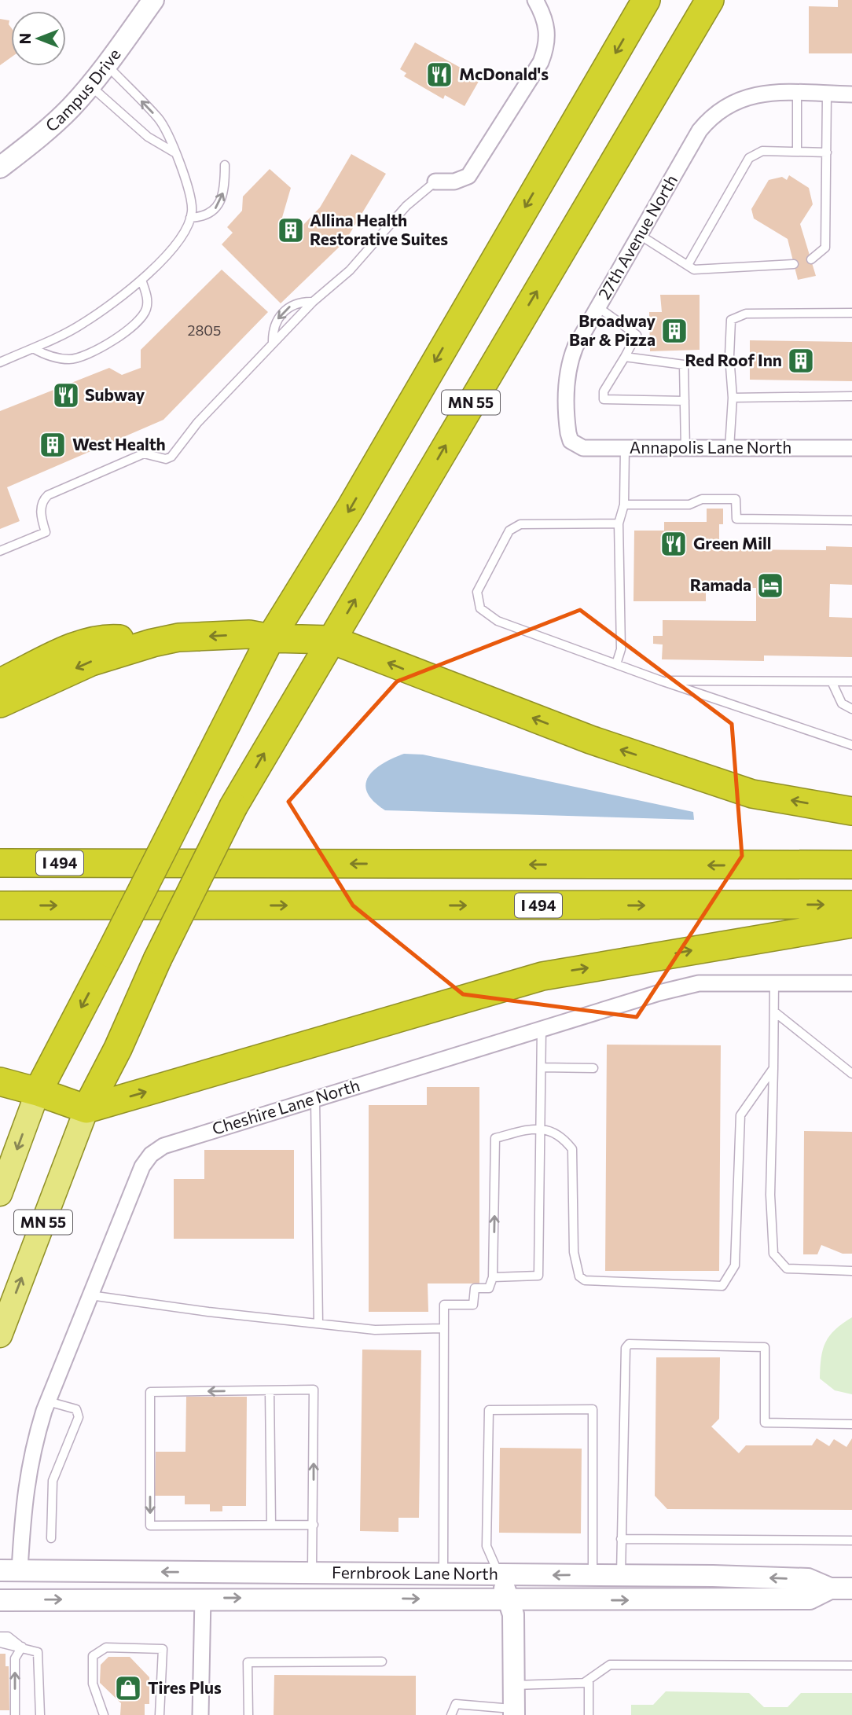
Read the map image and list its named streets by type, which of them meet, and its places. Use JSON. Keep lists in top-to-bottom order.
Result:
{
  "streets": {
    "highway": ["MN 55", "I 494"],
    "street": [
      "Campus Drive",
      "27th Avenue North",
      "Annapolis Lane North",
      "Cheshire Lane North",
      "Fernbrook Lane North"
    ]
  },
  "crossings": [
    ["27th Avenue North", "Annapolis Lane North"],
    ["Cheshire Lane North", "Fernbrook Lane North"]
  ],
  "places": {
    "restaurant": ["McDonald's", "Subway", "Green Mill"],
    "building": [
      "Allina Health Restorative Suites",
      "Broadway Bar & Pizza",
      "Red Roof Inn",
      "West Health"
    ],
    "hotel": ["Ramada"],
    "shop": ["Tires Plus"]
  },
  "house_numbers": ["2805"],
  "north": "left"
}
